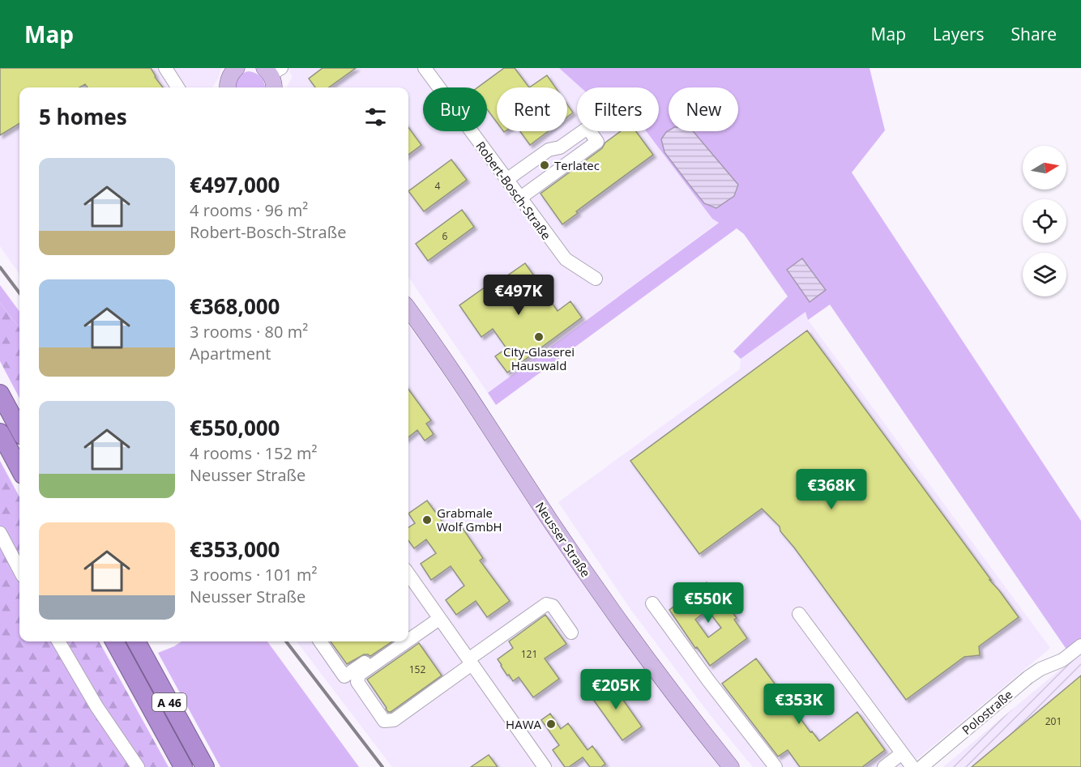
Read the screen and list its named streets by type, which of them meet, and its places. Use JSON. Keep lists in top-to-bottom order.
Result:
{
  "streets": {
    "highway": ["A 46"],
    "main road": ["Neusser Straße"],
    "street": ["Robert-Bosch-Straße", "Polostraße"]
  },
  "places": [
    "Terlatec",
    "City-Glaserei Hauswald",
    "Grabmale Wolf GmbH",
    "HAWA"
  ],
  "house_numbers": [
    "4",
    "6",
    "121",
    "152",
    "201"
  ],
  "north": "right",
  "page": {
    "header": "Map",
    "nav": ["Map", "Layers", "Share"],
    "chip": [
      "Buy",
      "Rent",
      "Filters",
      "New"
    ],
    "heading": "5 homes",
    "list": [
      {
        "name": "€497,000",
        "note": "4 rooms · 96 m² · Robert-Bosch-Straße"
      },
      {
        "name": "€368,000",
        "note": "3 rooms · 80 m² · Apartment"
      },
      {
        "name": "€550,000",
        "note": "4 rooms · 152 m² · Neusser Straße"
      },
      {
        "name": "€353,000",
        "note": "3 rooms · 101 m² · Neusser Straße"
      }
    ],
    "price": [
      "€497K",
      "€368K",
      "€550K",
      "€205K",
      "€353K"
    ]
  }
}
